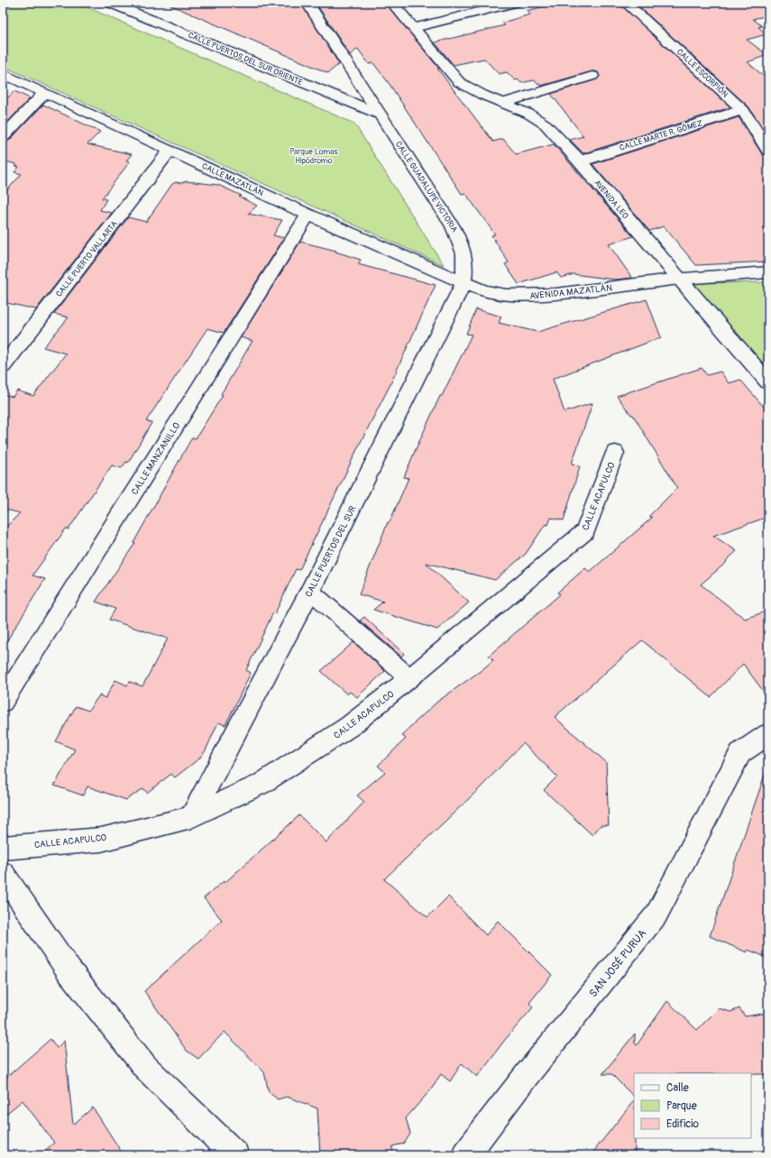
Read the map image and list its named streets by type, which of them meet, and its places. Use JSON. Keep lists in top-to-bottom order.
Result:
{
  "streets": {
    "street": [
      "CALLE PUERTOS DEL SUR ORIENTE",
      "CALLE ESCORPIÓN",
      "CALLE MARTE R. GÓMEZ",
      "CALLE MAZATLÁN",
      "CALLE GUADALUPE VICTORIA",
      "AVENIDA LEO",
      "CALLE PUERTO VALLARTA",
      "AVENIDA MAZATLÁN",
      "CALLE MANZANILLO",
      "CALLE ACAPULCO",
      "CALLE PUERTOS DEL SUR",
      "SAN JOSÉ PURUA"
    ]
  },
  "crossings": [
    ["CALLE PUERTOS DEL SUR ORIENTE", "CALLE GUADALUPE VICTORIA"],
    ["CALLE ESCORPIÓN", "CALLE MARTE R. GÓMEZ"],
    ["CALLE MARTE R. GÓMEZ", "AVENIDA LEO"],
    ["CALLE MAZATLÁN", "CALLE GUADALUPE VICTORIA"],
    ["CALLE MAZATLÁN", "CALLE PUERTO VALLARTA"],
    ["CALLE MAZATLÁN", "AVENIDA MAZATLÁN"],
    ["CALLE MAZATLÁN", "CALLE MANZANILLO"],
    ["CALLE MAZATLÁN", "CALLE PUERTOS DEL SUR"],
    ["CALLE GUADALUPE VICTORIA", "AVENIDA MAZATLÁN"],
    ["CALLE GUADALUPE VICTORIA", "CALLE PUERTOS DEL SUR"],
    ["AVENIDA LEO", "AVENIDA MAZATLÁN"],
    ["AVENIDA MAZATLÁN", "CALLE PUERTOS DEL SUR"],
    ["CALLE ACAPULCO", "CALLE PUERTOS DEL SUR"]
  ],
  "parks": ["Parque Lomas Hipódromo"],
  "legend": ["Calle", "Parque", "Edificio"]
}
